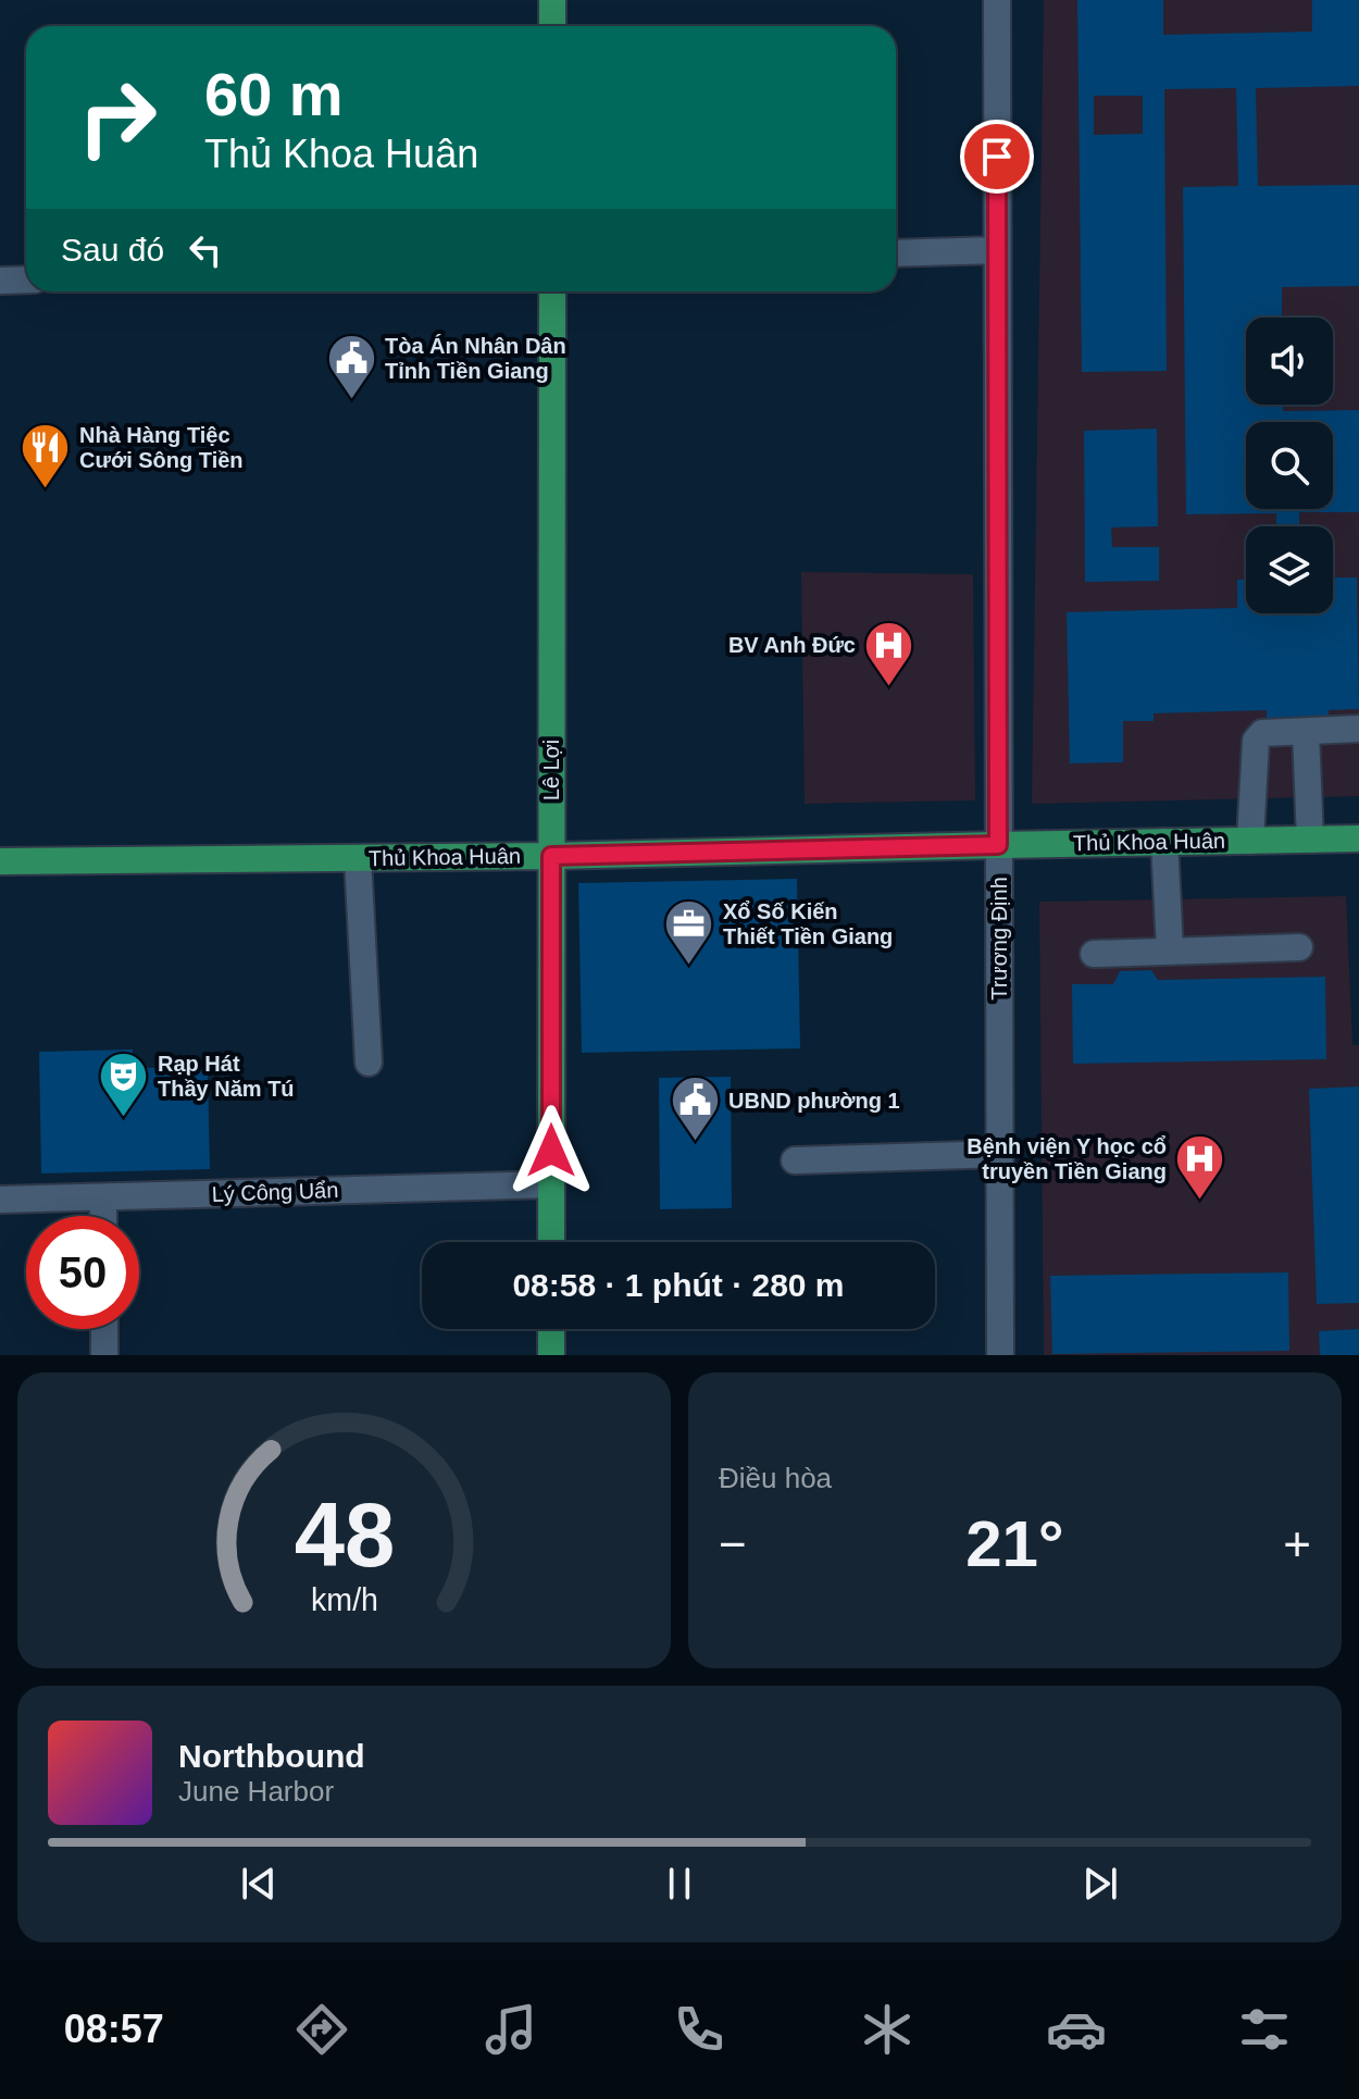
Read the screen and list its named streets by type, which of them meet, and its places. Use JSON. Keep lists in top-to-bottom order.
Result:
{
  "streets": {
    "main road": ["Lê Lợi", "Thủ Khoa Huân"],
    "street": ["Trương Định", "Lý Công Uẩn"]
  },
  "crossings": [
    ["Lê Lợi", "Thủ Khoa Huân"],
    ["Lê Lợi", "Lý Công Uẩn"],
    ["Thủ Khoa Huân", "Trương Định"]
  ],
  "places": {
    "public building": ["Tòa Án Nhân Dân Tỉnh Tiền Giang", "UBND phường 1"],
    "restaurant": ["Nhà Hàng Tiệc Cưới Sông Tiền"],
    "hospital": ["BV Anh Đức", "Bệnh viện Y học cổ truyền Tiền Giang"],
    "office": ["Xổ Số Kiến Thiết Tiền Giang"],
    "theatre": ["Rạp Hát Thầy Năm Tú"]
  },
  "page": {
    "turn": ["60 m", "Thủ Khoa Huân"],
    "then": "Sau đó",
    "limit": "50",
    "trip": "08:58 · 1 phút · 280 m",
    "tile": "Điều hòa",
    "heat": ["−", "21°", "+"],
    "song": ["Northbound", "June Harbor"],
    "tabs": "08:57",
    "gauge": ["48", "km/h"]
  }
}
